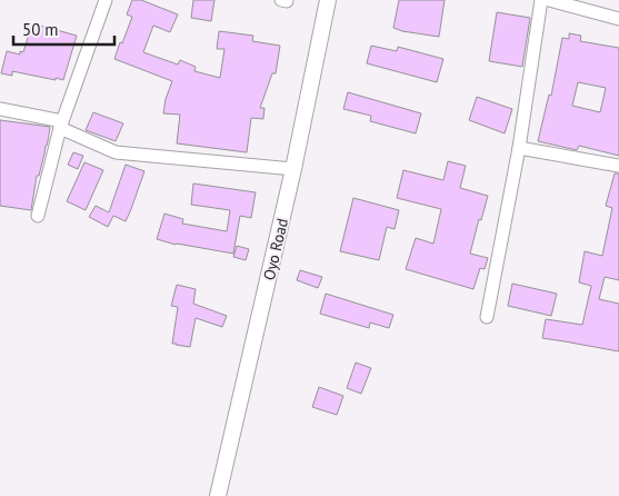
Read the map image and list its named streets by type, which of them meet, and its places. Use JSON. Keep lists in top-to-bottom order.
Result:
{
  "streets": {
    "street": ["Oyo Road"]
  },
  "scale_bar": "50 m"
}
